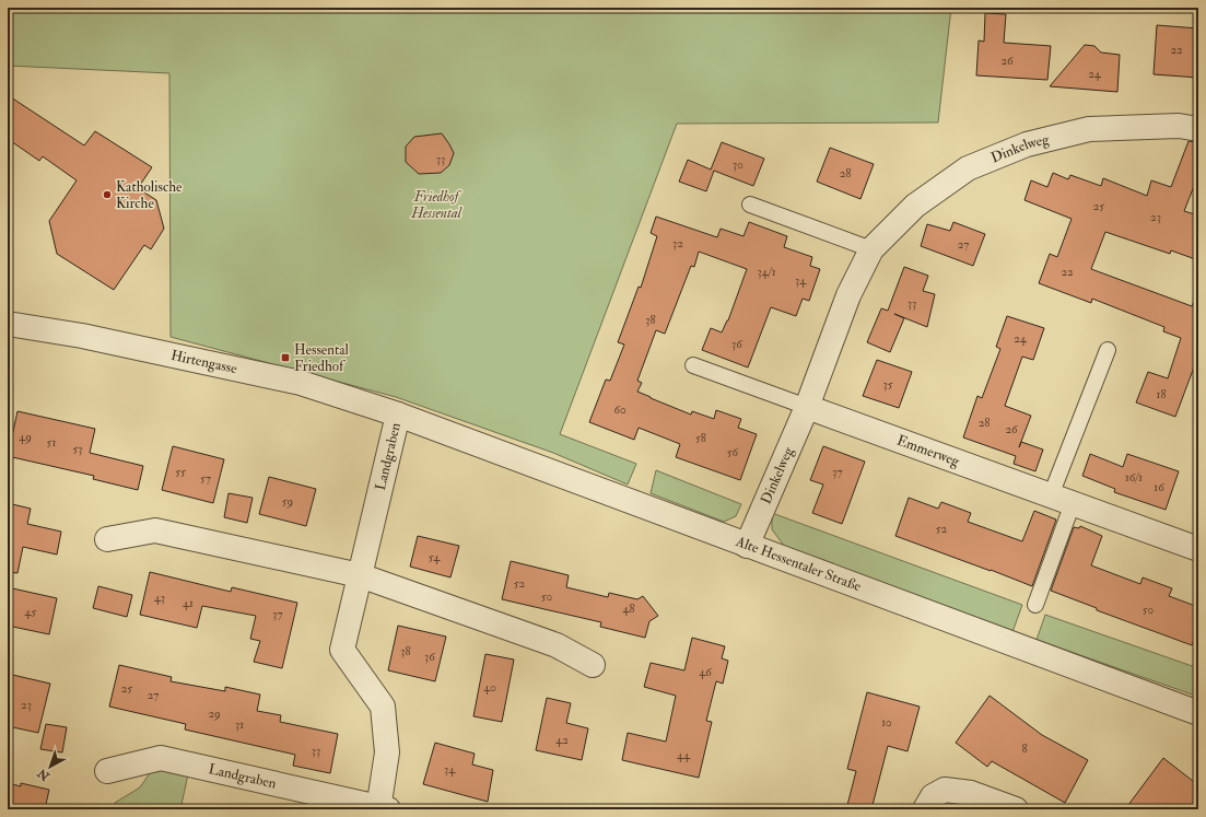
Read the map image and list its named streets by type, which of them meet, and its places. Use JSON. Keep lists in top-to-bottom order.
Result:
{
  "streets": {
    "street": [
      "Dinkelweg",
      "Hirtengasse",
      "Emmerweg",
      "Landgraben",
      "Alte Hessentaler Straße"
    ]
  },
  "crossings": [
    ["Dinkelweg", "Emmerweg"],
    ["Dinkelweg", "Alte Hessentaler Straße"],
    ["Hirtengasse", "Landgraben"],
    ["Hirtengasse", "Alte Hessentaler Straße"],
    ["Landgraben", "Alte Hessentaler Straße"]
  ],
  "parks": ["Friedhof Hessental"],
  "places": {
    "other": ["Katholische Kirche"],
    "transit": ["Hessental Friedhof"]
  },
  "house_numbers": [
    "22",
    "26",
    "24",
    "33",
    "30",
    "28",
    "25",
    "23",
    "32",
    "27",
    "34/1",
    "22",
    "34",
    "33",
    "38",
    "24",
    "36",
    "35",
    "18",
    "60",
    "28",
    "26",
    "49",
    "58",
    "51",
    "53",
    "56",
    "55",
    "37",
    "16/1",
    "57",
    "16",
    "59",
    "52",
    "54",
    "52",
    "50",
    "43",
    "41",
    "48",
    "50",
    "45",
    "37",
    "38",
    "36",
    "46",
    "40",
    "25",
    "27",
    "23",
    "29",
    "10",
    "31",
    "42",
    "8",
    "33",
    "44",
    "34"
  ],
  "north": "bottom left"
}
